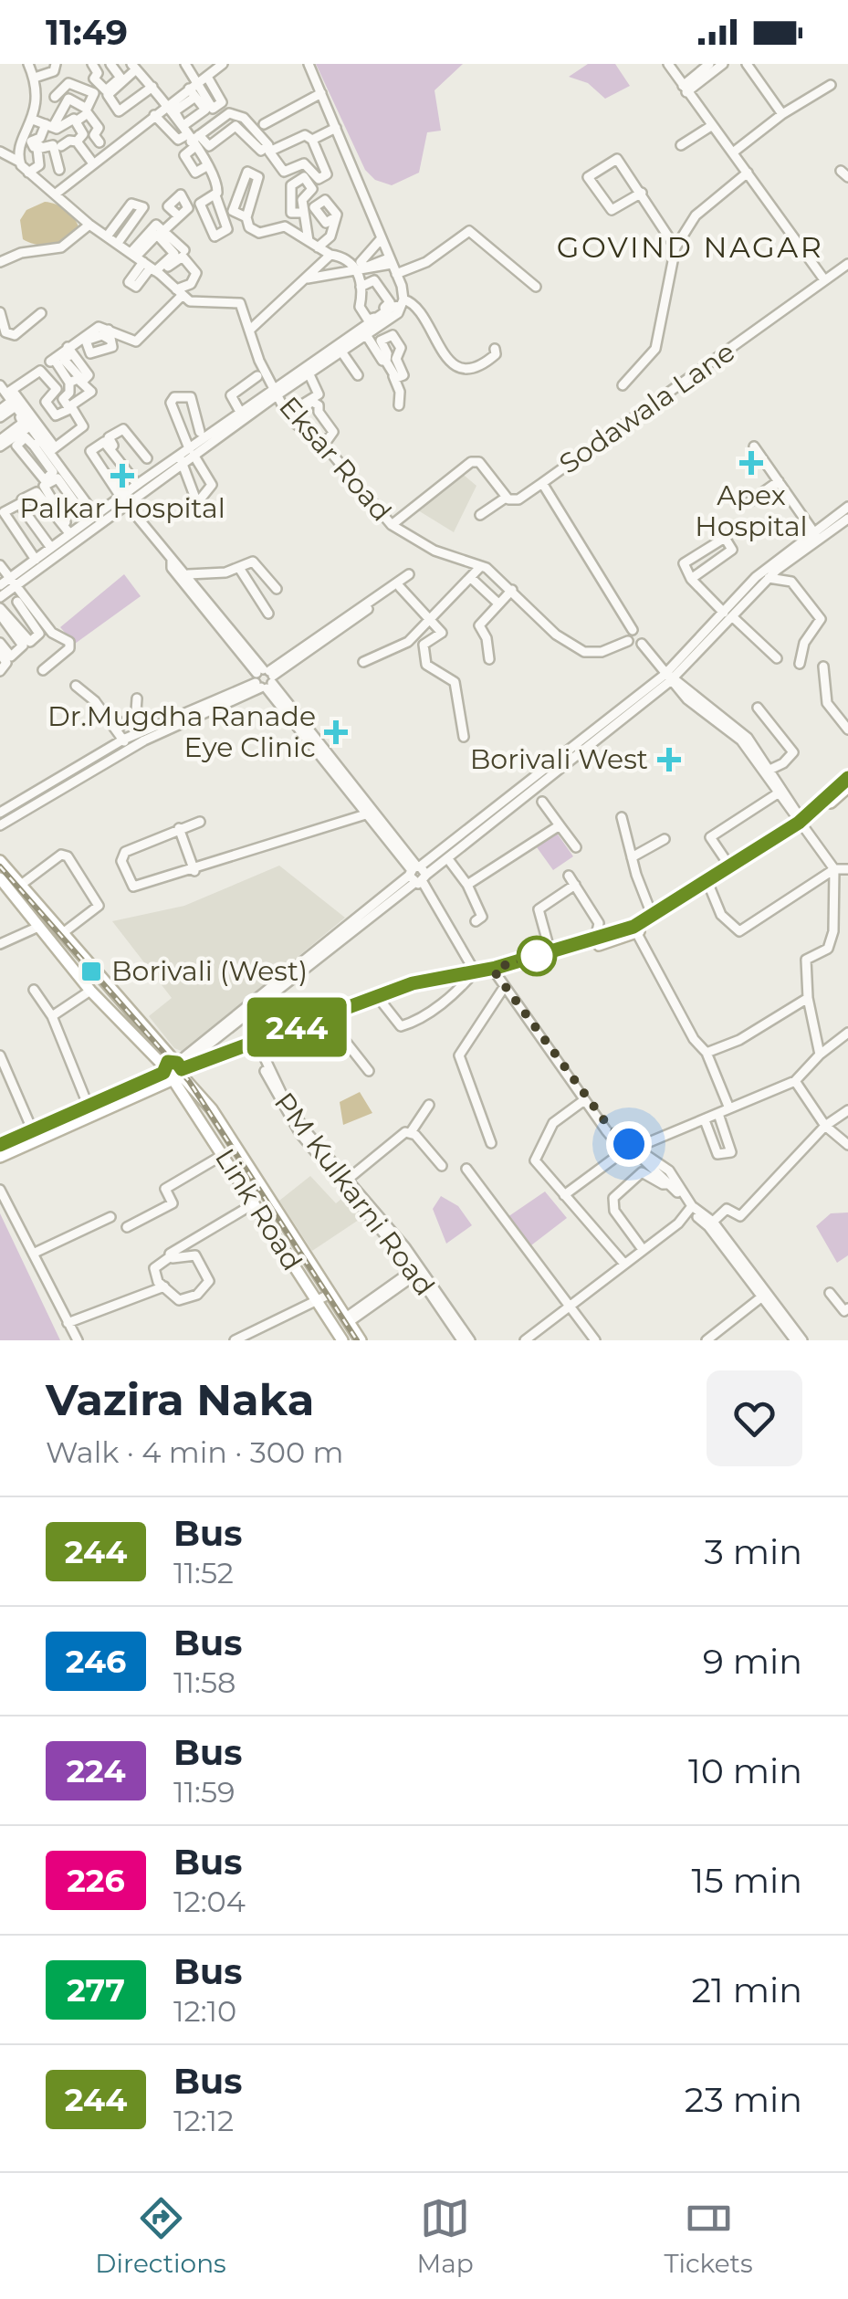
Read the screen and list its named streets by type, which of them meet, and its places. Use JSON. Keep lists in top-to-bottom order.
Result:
{
  "streets": {
    "main road": ["Link Road"],
    "street": ["Sodawala Lane", "Eksar Road", "PM Kulkarni Road"]
  },
  "districts": ["GOVIND NAGAR"],
  "places": {
    "health": [
      "Apex Hospital",
      "Palkar Hospital",
      "Dr.Mugdha Ranade Eye Clinic",
      "Borivali West"
    ],
    "transit": ["Borivali (West)"]
  },
  "lines": ["bus line 244"],
  "page": {
    "status": "11:49",
    "on_map": "244",
    "heading": ["Vazira Naka", "Walk · 4 min · 300 m"],
    "list": [
      {
        "mark": "244",
        "name": "Bus",
        "note": "11:52",
        "value": "3 min"
      },
      {
        "mark": "246",
        "name": "Bus",
        "note": "11:58",
        "value": "9 min"
      },
      {
        "mark": "224",
        "name": "Bus",
        "note": "11:59",
        "value": "10 min"
      },
      {
        "mark": "226",
        "name": "Bus",
        "note": "12:04",
        "value": "15 min"
      },
      {
        "mark": "277",
        "name": "Bus",
        "note": "12:10",
        "value": "21 min"
      },
      {
        "mark": "244",
        "name": "Bus",
        "note": "12:12",
        "value": "23 min"
      }
    ],
    "tabs": ["Directions", "Map", "Tickets"]
  }
}
